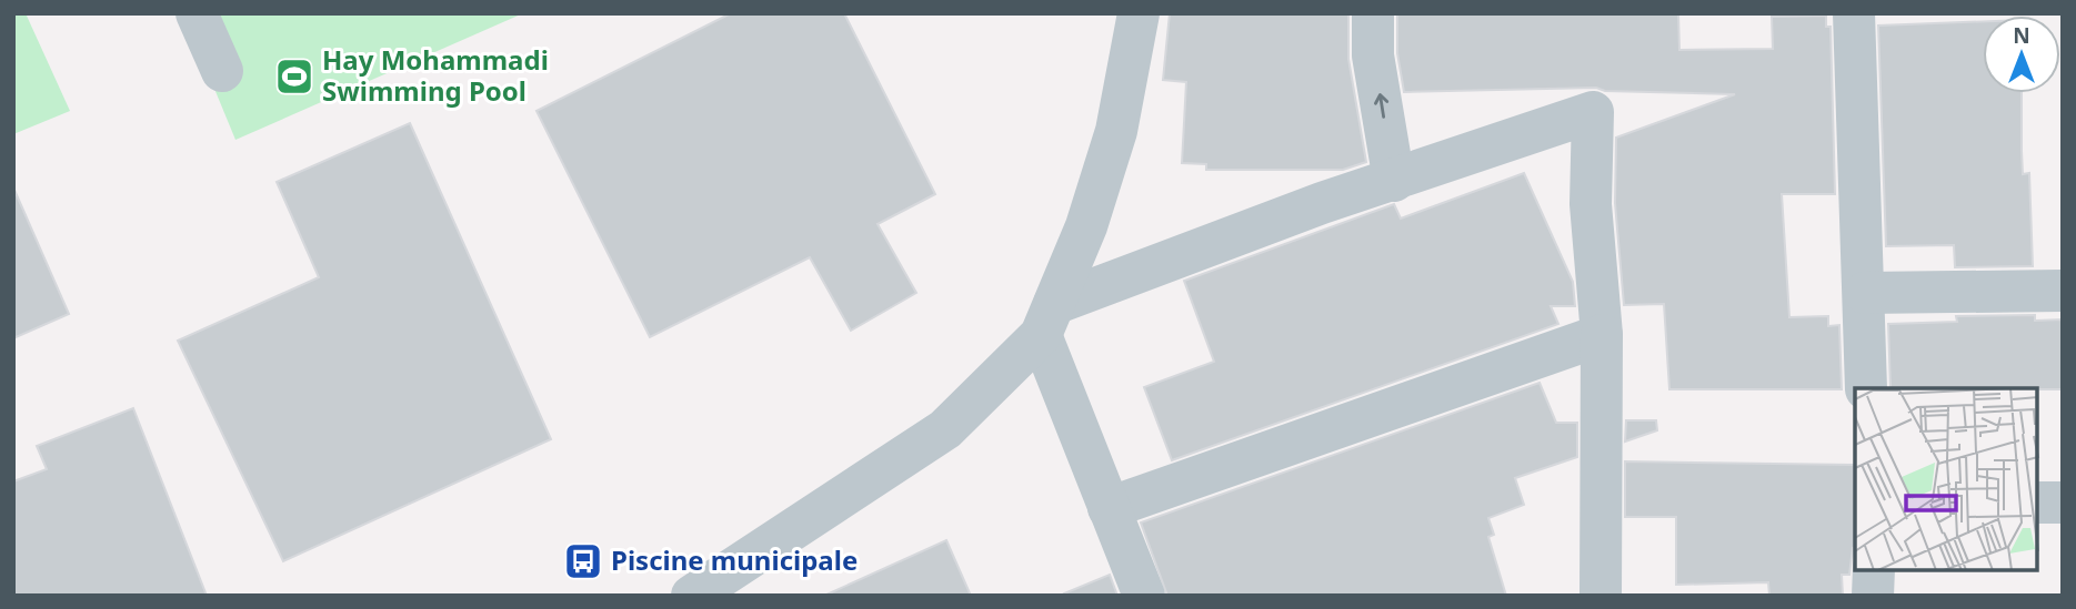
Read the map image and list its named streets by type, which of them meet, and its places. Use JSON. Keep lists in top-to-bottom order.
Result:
{
  "places": {
    "sports": ["Hay Mohammadi Swimming Pool"],
    "bus stop": ["Piscine municipale"]
  },
  "north": "top"
}
